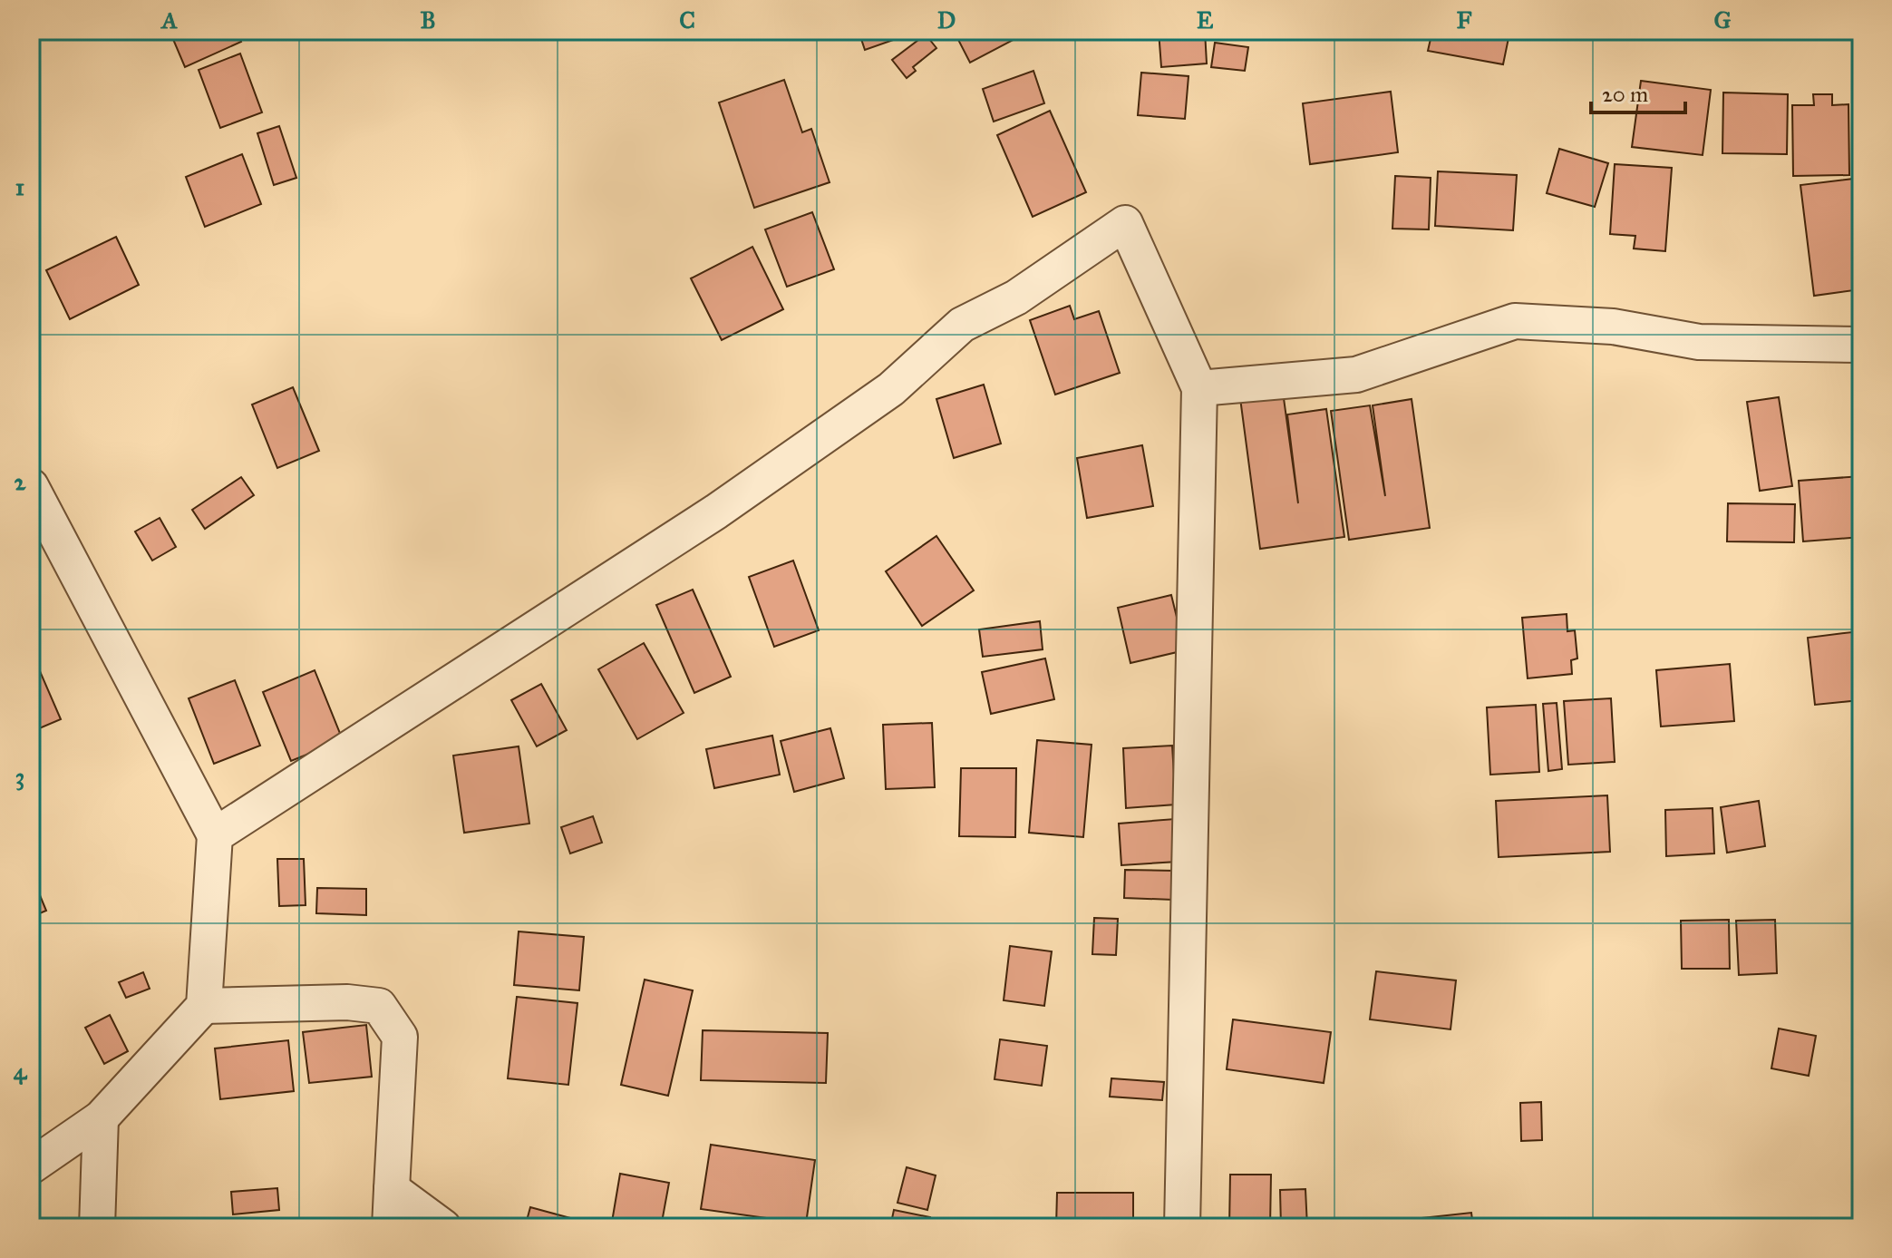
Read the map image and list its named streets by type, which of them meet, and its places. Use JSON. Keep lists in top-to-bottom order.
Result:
{
  "scale_bar": "20 m",
  "grid": {
    "columns": [
      "A",
      "B",
      "C",
      "D",
      "E",
      "F",
      "G"
    ],
    "rows": [
      "1",
      "2",
      "3",
      "4"
    ]
  }
}
